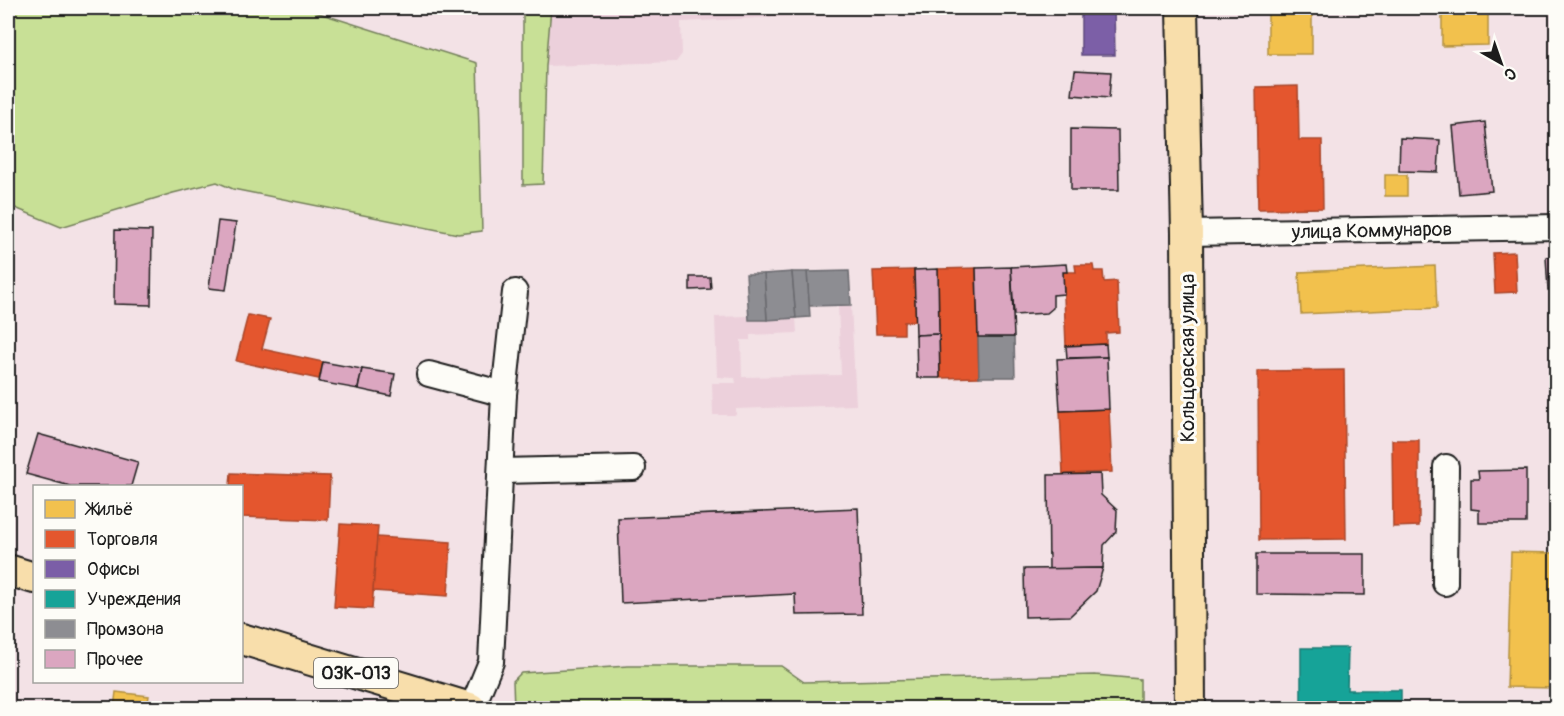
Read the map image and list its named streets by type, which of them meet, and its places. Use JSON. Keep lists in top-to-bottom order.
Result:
{
  "streets": {
    "main road": ["Кольцовская улица", "03К-013"],
    "street": ["улица Коммунаров"]
  },
  "crossings": [
    ["улица Коммунаров", "Кольцовская улица"]
  ],
  "legend": [
    "Жильё",
    "Торговля",
    "Офисы",
    "Учреждения",
    "Промзона",
    "Прочее"
  ],
  "north": "bottom right"
}
